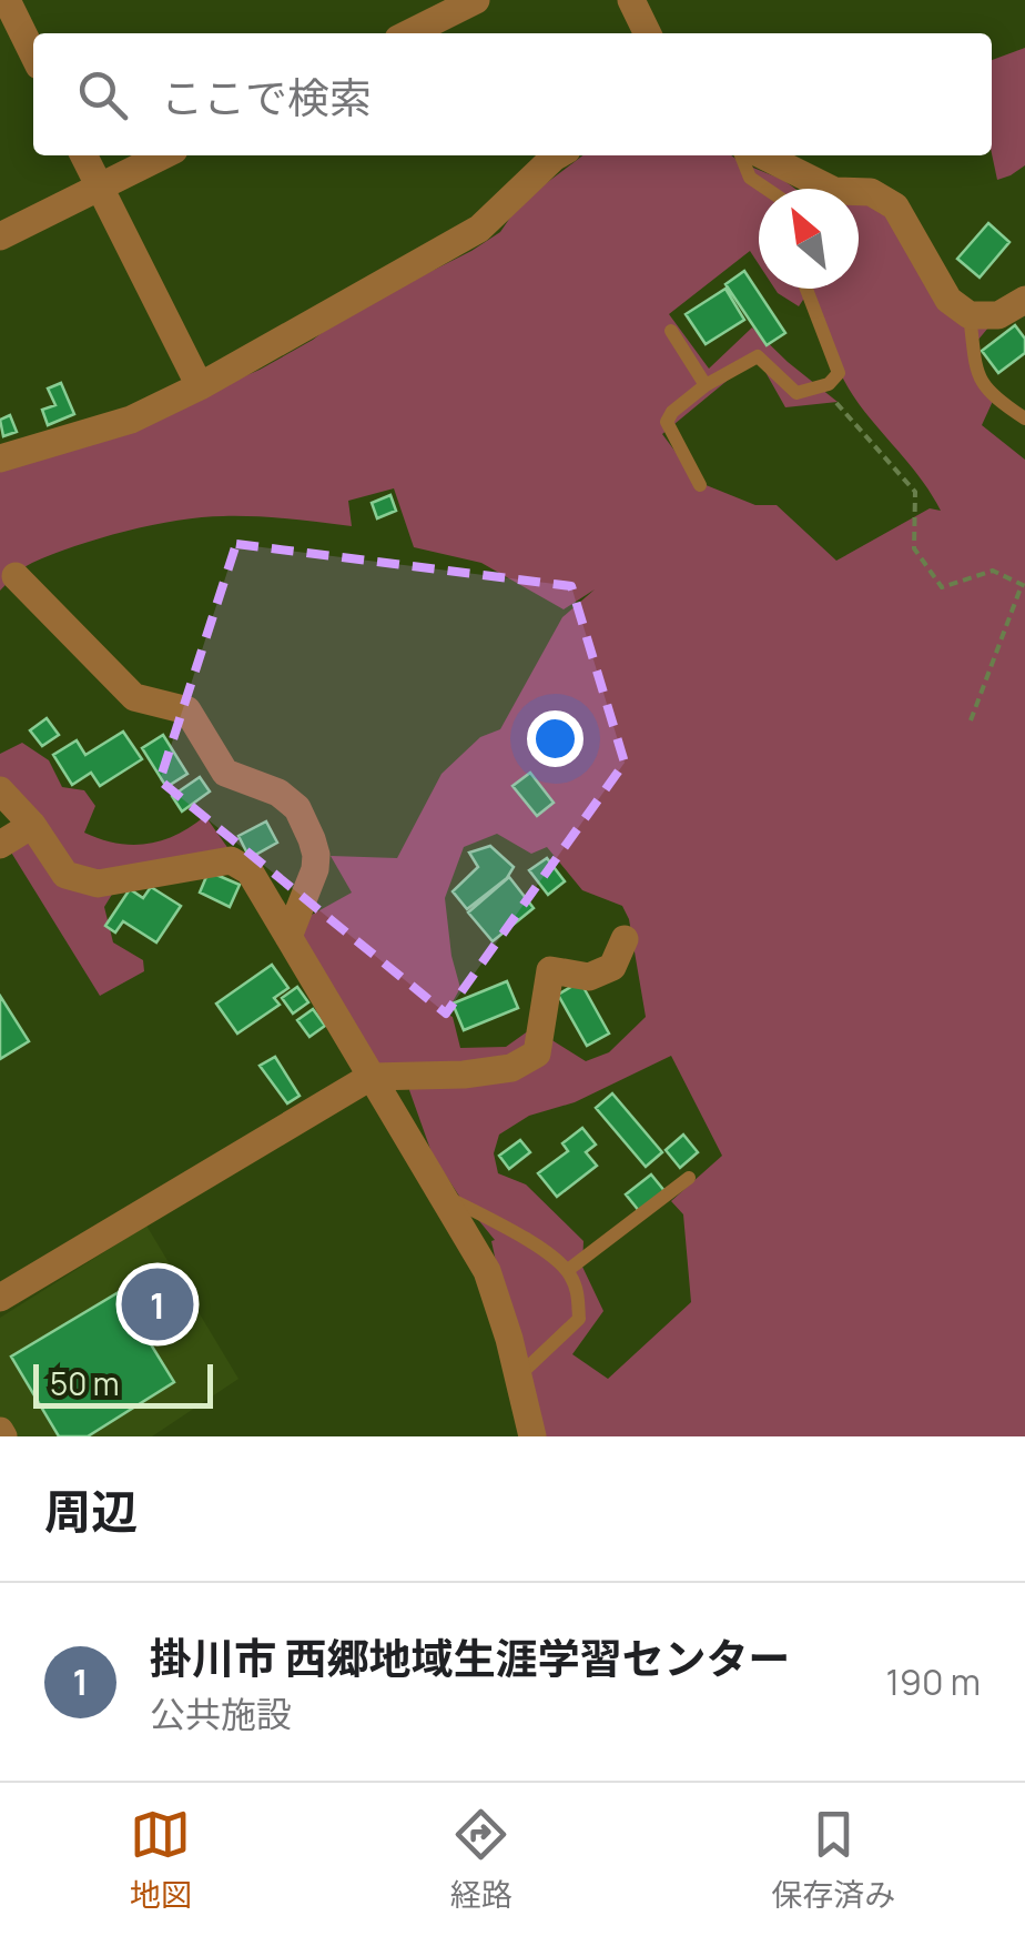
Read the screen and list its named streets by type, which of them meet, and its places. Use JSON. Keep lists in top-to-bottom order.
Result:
{
  "scale_bar": "50 m",
  "north": "top left",
  "page": {
    "search": "ここで検索",
    "pins": "1",
    "scale": "50 m",
    "heading": "周辺",
    "list": [
      {
        "mark": "1",
        "name": "掛川市 西郷地域生涯学習センター",
        "note": "公共施設",
        "value": "190 m"
      }
    ],
    "nav": ["地図", "経路", "保存済み"]
  }
}
